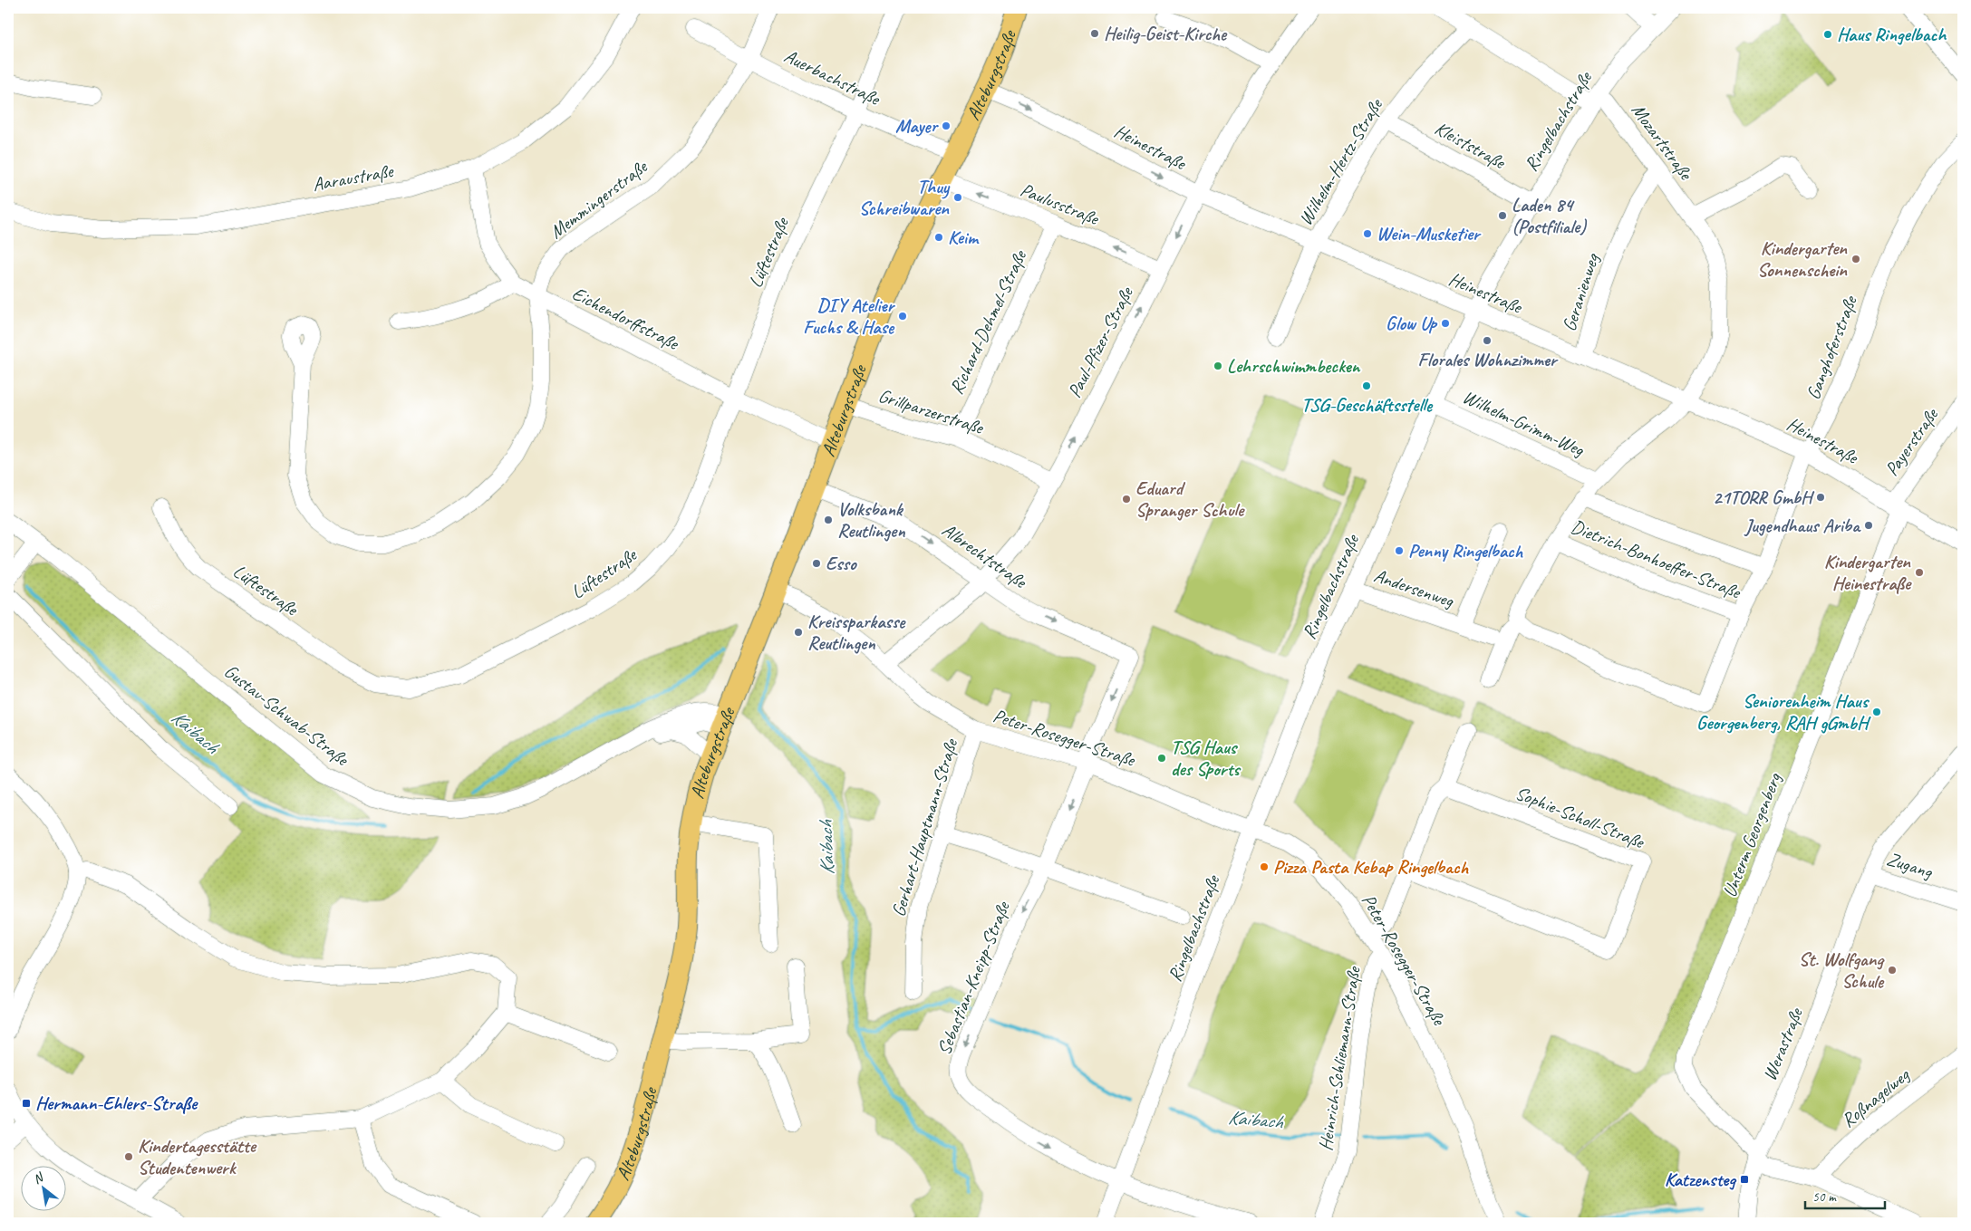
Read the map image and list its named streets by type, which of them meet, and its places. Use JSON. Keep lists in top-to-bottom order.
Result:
{
  "streets": {
    "main road": ["Alteburgstraße"],
    "street": [
      "Auerbachstraße",
      "Ringelbachstraße",
      "Mozartstraße",
      "Kleiststraße",
      "Heinestraße",
      "Wilhelm-Hertz-Straße",
      "Aaraustraße",
      "Memmingerstraße",
      "Paulusstraße",
      "Lüftestraße",
      "Geranienweg",
      "Eichendorffstraße",
      "Richard-Dehmel-Straße",
      "Paul-Pfizer-Straße",
      "Ganghoferstraße",
      "Grillparzerstraße",
      "Wilhelm-Grimm-Weg",
      "Payerstraße",
      "Albrechtstraße",
      "Dietrich-Bonhoeffer-Straße",
      "Andersenweg",
      "Gustav-Schwab-Straße",
      "Peter-Rosegger-Straße",
      "Sophie-Scholl-Straße",
      "Gerhart-Hauptmann-Straße",
      "Unterm Georgenberg",
      "Zugang",
      "Sebastian-Kneipp-Straße",
      "Werastraße",
      "Heinrich-Schliemann-Straße",
      "Roßnagelweg"
    ]
  },
  "crossings": [
    ["Alteburgstraße", "Auerbachstraße"],
    ["Alteburgstraße", "Heinestraße"],
    ["Alteburgstraße", "Paulusstraße"],
    ["Alteburgstraße", "Eichendorffstraße"],
    ["Alteburgstraße", "Grillparzerstraße"],
    ["Alteburgstraße", "Albrechtstraße"],
    ["Alteburgstraße", "Gustav-Schwab-Straße"],
    ["Alteburgstraße", "Peter-Rosegger-Straße"],
    ["Auerbachstraße", "Memmingerstraße"],
    ["Auerbachstraße", "Lüftestraße"],
    ["Ringelbachstraße", "Mozartstraße"],
    ["Ringelbachstraße", "Kleiststraße"],
    ["Ringelbachstraße", "Heinestraße"],
    ["Ringelbachstraße", "Wilhelm-Grimm-Weg"],
    ["Ringelbachstraße", "Andersenweg"],
    ["Ringelbachstraße", "Peter-Rosegger-Straße"],
    ["Ringelbachstraße", "Sebastian-Kneipp-Straße"],
    ["Mozartstraße", "Heinestraße"],
    ["Mozartstraße", "Wilhelm-Hertz-Straße"],
    ["Mozartstraße", "Geranienweg"],
    ["Mozartstraße", "Dietrich-Bonhoeffer-Straße"],
    ["Kleiststraße", "Wilhelm-Hertz-Straße"],
    ["Heinestraße", "Wilhelm-Hertz-Straße"],
    ["Heinestraße", "Geranienweg"],
    ["Heinestraße", "Paul-Pfizer-Straße"],
    ["Heinestraße", "Ganghoferstraße"],
    ["Heinestraße", "Payerstraße"],
    ["Heinestraße", "Dietrich-Bonhoeffer-Straße"],
    ["Heinestraße", "Unterm Georgenberg"],
    ["Aaraustraße", "Eichendorffstraße"],
    ["Memmingerstraße", "Eichendorffstraße"],
    ["Paulusstraße", "Richard-Dehmel-Straße"],
    ["Paulusstraße", "Paul-Pfizer-Straße"],
    ["Lüftestraße", "Eichendorffstraße"],
    ["Richard-Dehmel-Straße", "Grillparzerstraße"],
    ["Paul-Pfizer-Straße", "Grillparzerstraße"],
    ["Paul-Pfizer-Straße", "Albrechtstraße"],
    ["Paul-Pfizer-Straße", "Peter-Rosegger-Straße"],
    ["Ganghoferstraße", "Dietrich-Bonhoeffer-Straße"],
    ["Wilhelm-Grimm-Weg", "Dietrich-Bonhoeffer-Straße"],
    ["Payerstraße", "Unterm Georgenberg"],
    ["Albrechtstraße", "Sebastian-Kneipp-Straße"],
    ["Peter-Rosegger-Straße", "Gerhart-Hauptmann-Straße"],
    ["Peter-Rosegger-Straße", "Sebastian-Kneipp-Straße"],
    ["Peter-Rosegger-Straße", "Heinrich-Schliemann-Straße"],
    ["Unterm Georgenberg", "Werastraße"],
    ["Zugang", "Werastraße"]
  ],
  "one_way": ["Paulusstraße", "Albrechtstraße", "Sebastian-Kneipp-Straße"],
  "water": ["Kaibach"],
  "places": {
    "other": [
      "Heilig-Geist-Kirche",
      "Haus Ringelbach",
      "Mayer",
      "Thuy Schreibwaren",
      "Laden 84 (Postfiliale)",
      "Wein-Musketier",
      "Keim",
      "Kindergarten Sonnenschein",
      "DIY Atelier Fuchs & Hase",
      "Glow Up",
      "Florales Wohnzimmer",
      "Lehrschwimmbecken",
      "TSG-Geschäftsstelle",
      "21TORR GmbH",
      "Eduard Spranger Schule",
      "Volksbank Reutlingen",
      "Jugendhaus Ariba",
      "Penny Ringelbach",
      "Esso",
      "Kindergarten Heinestraße",
      "Kreissparkasse Reutlingen",
      "Seniorenheim Haus Georgenberg, RAH gGmbH",
      "TSG Haus des Sports",
      "Pizza Pasta Kebap Ringelbach",
      "St. Wolfgang Schule",
      "Kindertagesstätte Studentenwerk"
    ],
    "transit": ["Hermann-Ehlers-Straße", "Katzensteg"]
  },
  "scale_bar": "50 m",
  "north": "top left"
}
